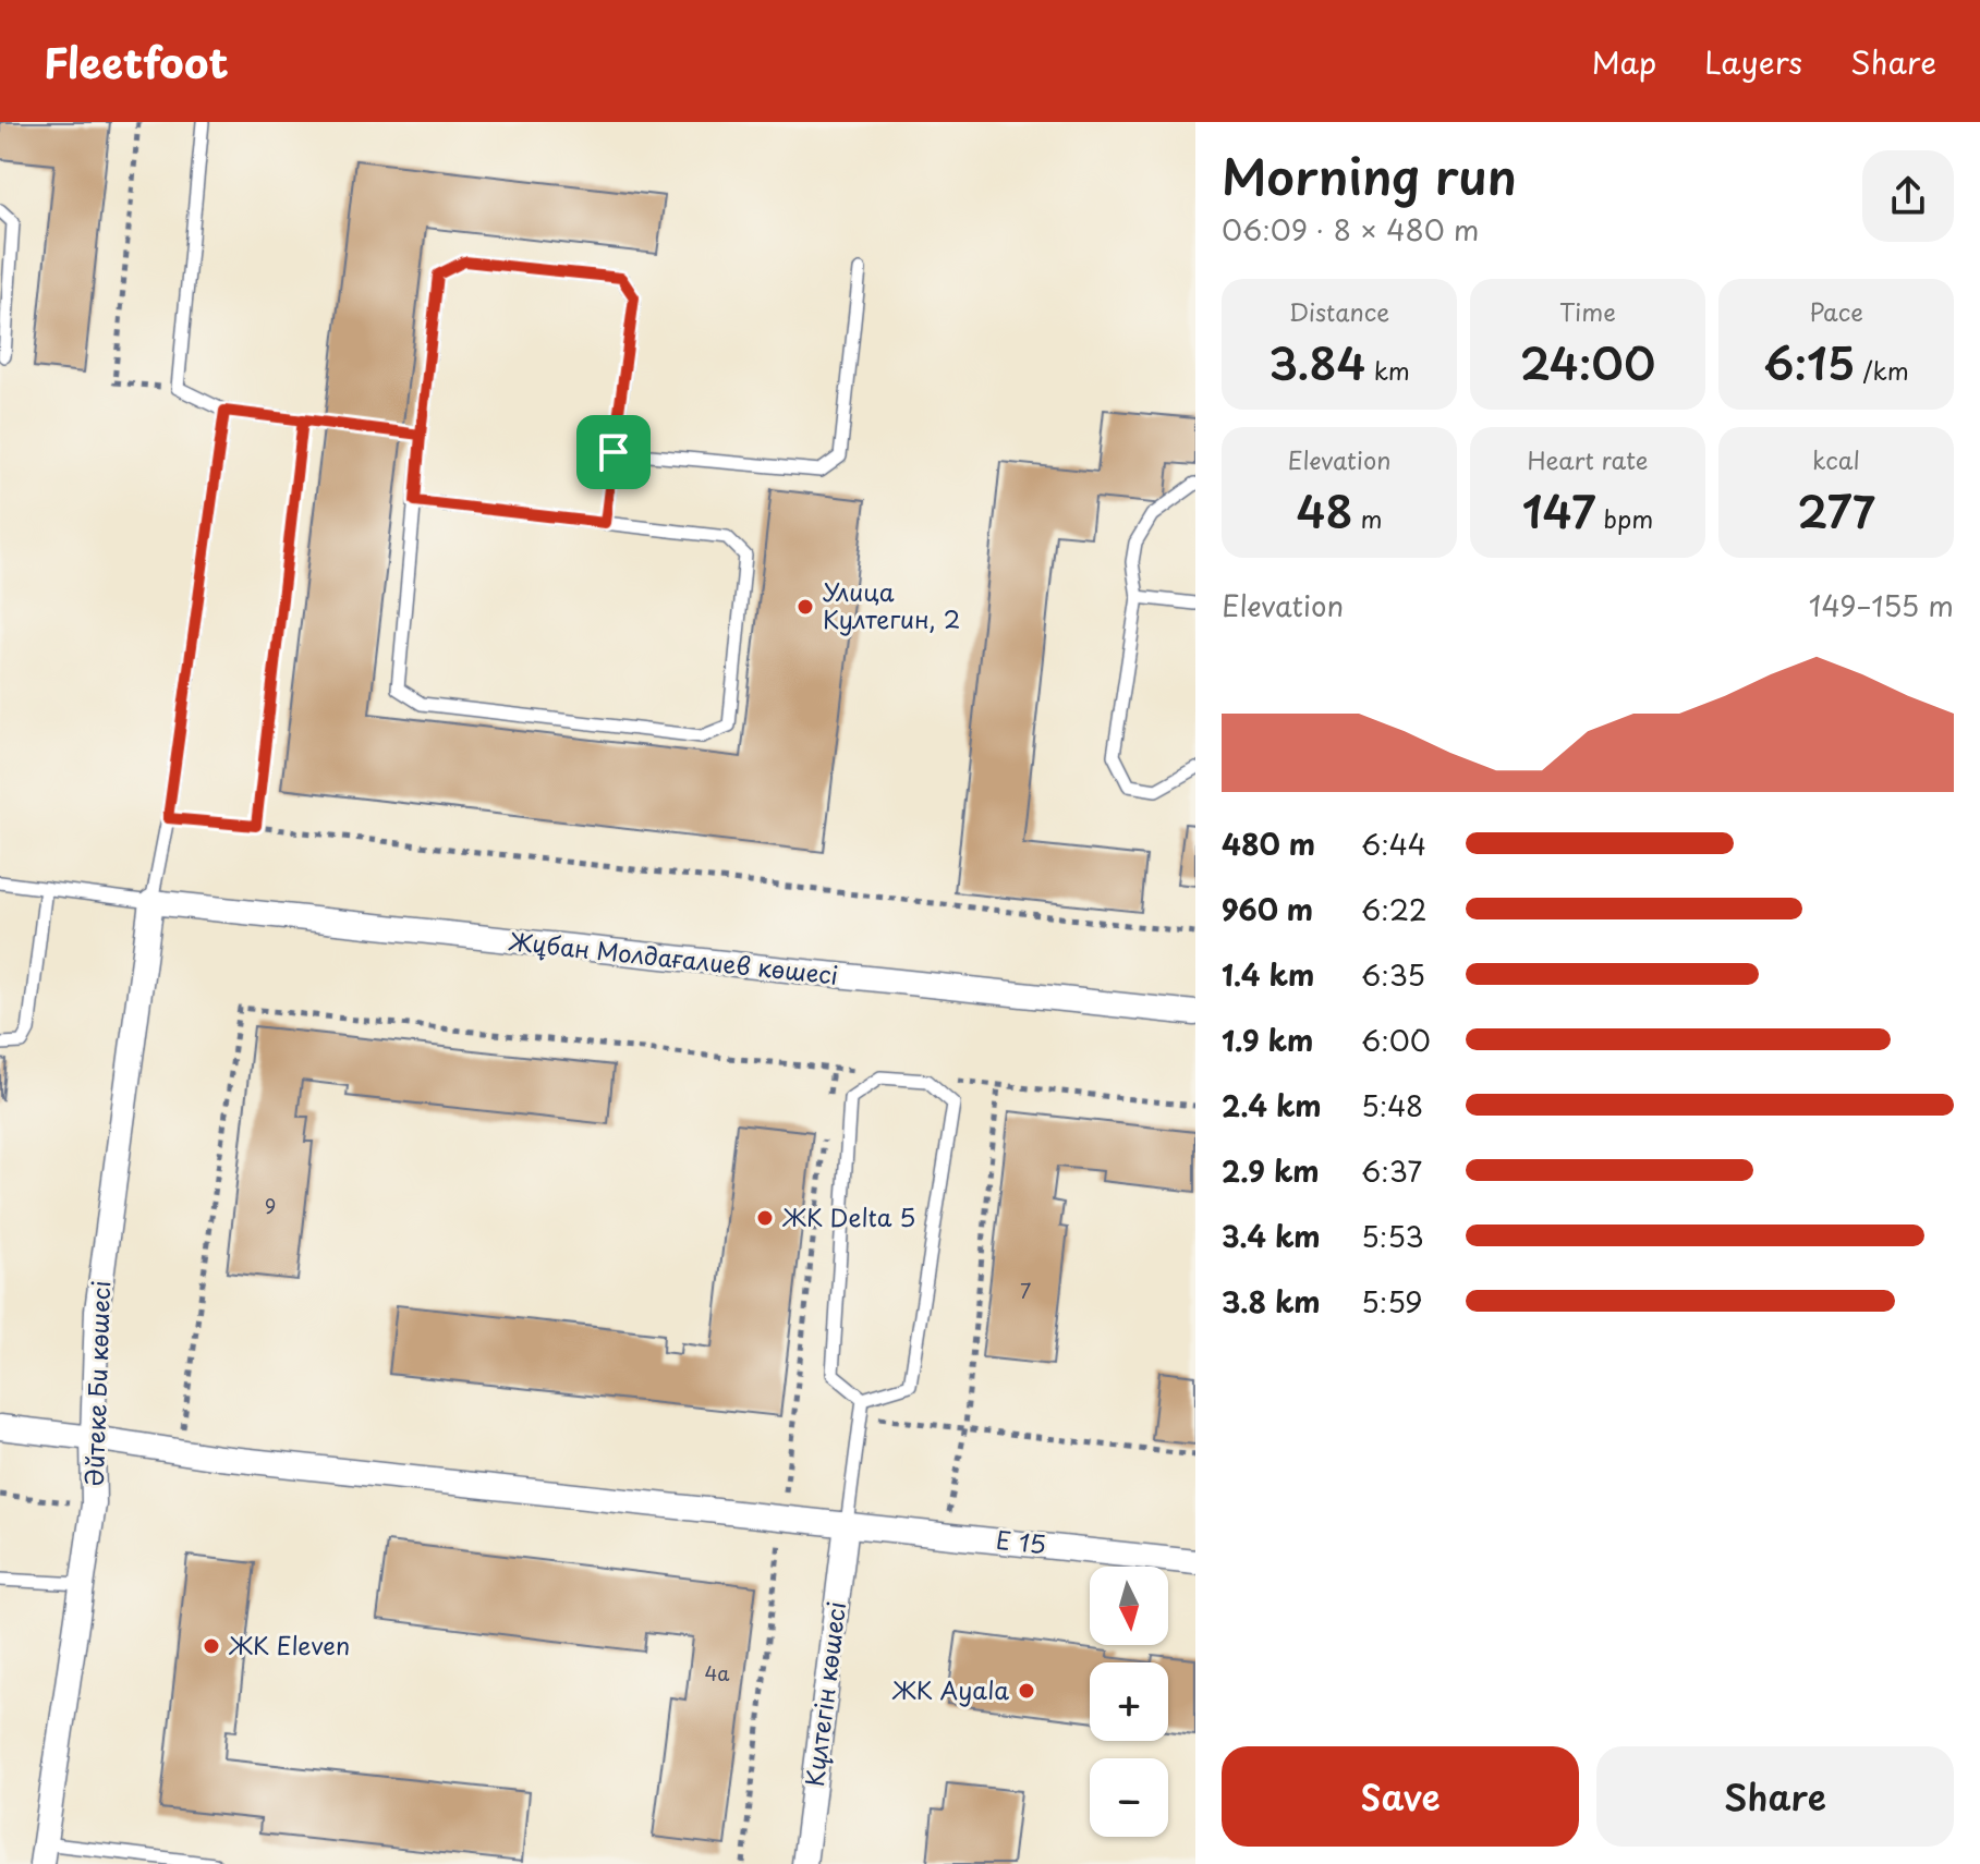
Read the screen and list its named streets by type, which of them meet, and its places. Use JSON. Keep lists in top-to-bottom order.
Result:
{
  "streets": {
    "street": [
      "Жұбан Молдағалиев көшесі",
      "Әйтеке Би көшесі",
      "E 15",
      "Күлтегін көшесі"
    ]
  },
  "crossings": [
    ["Жұбан Молдағалиев көшесі", "Әйтеке Би көшесі"],
    ["Әйтеке Би көшесі", "E 15"],
    ["E 15", "Күлтегін көшесі"]
  ],
  "places": [
    "Улица Култегин, 2",
    "ЖК Delta 5",
    "ЖК Eleven",
    "ЖК Ayala"
  ],
  "house_numbers": ["9", "7", "4а"],
  "north": "bottom",
  "page": {
    "header": "Fleetfoot",
    "nav": ["Map", "Layers", "Share"],
    "heading": ["Morning run", "06:09 · 8 × 480 m"],
    "stats": [
      ["Distance", "3.84 km"],
      ["Time", "24:00"],
      ["Pace", "6:15 /km"],
      ["Elevation", "48 m"],
      ["Heart rate", "147 bpm"],
      ["kcal", "277"]
    ],
    "chart": ["Elevation", "149–155 m"],
    "list": [
      {
        "name": "480 m",
        "note": "6:44"
      },
      {
        "name": "960 m",
        "note": "6:22"
      },
      {
        "name": "1.4 km",
        "note": "6:35"
      },
      {
        "name": "1.9 km",
        "note": "6:00"
      },
      {
        "name": "2.4 km",
        "note": "5:48"
      },
      {
        "name": "2.9 km",
        "note": "6:37"
      },
      {
        "name": "3.4 km",
        "note": "5:53"
      },
      {
        "name": "3.8 km",
        "note": "5:59"
      }
    ],
    "map_buttons": ["+", "−"],
    "buttons": ["Save", "Share"]
  }
}
